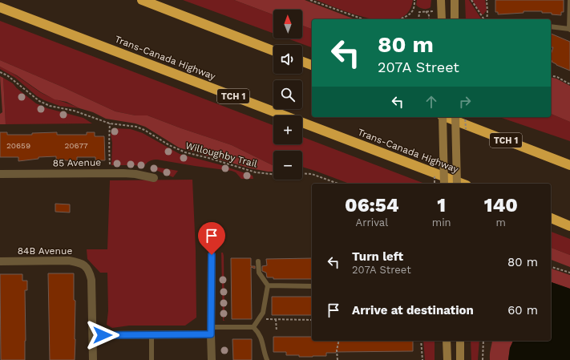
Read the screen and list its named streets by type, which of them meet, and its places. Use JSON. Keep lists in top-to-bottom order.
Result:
{
  "streets": {
    "highway": ["Trans-Canada Highway", "TCH 1"],
    "street": ["85 Avenue", "84B Avenue"],
    "path": ["Willoughby Trail"]
  },
  "house_numbers": ["20659", "20677"],
  "north": "top",
  "page": {
    "map_buttons": ["+", "−"],
    "turn": ["80 m", "207A Street"],
    "eta": [
      "06:54",
      "Arrival",
      "1",
      "min",
      "140",
      "m"
    ],
    "list": [
      {
        "name": "Turn left",
        "note": "207A Street",
        "value": "80 m"
      },
      {
        "name": "Arrive at destination",
        "value": "60 m"
      }
    ]
  }
}
